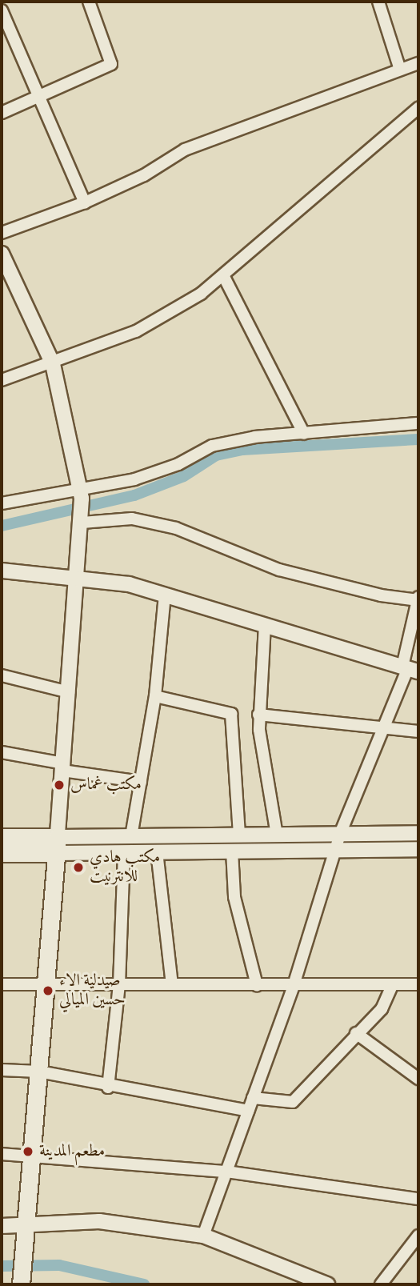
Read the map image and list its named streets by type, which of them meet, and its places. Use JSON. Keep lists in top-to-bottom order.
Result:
{
  "places": [
    "مكتب غماس",
    "مكتب هادي للانترنيت",
    "صيدلية الاء حسين الميالي",
    "مطعم المدينة"
  ]
}
